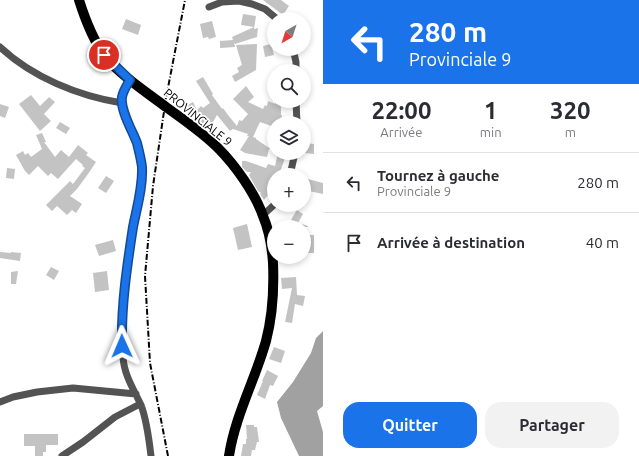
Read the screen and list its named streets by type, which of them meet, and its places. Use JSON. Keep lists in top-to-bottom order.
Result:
{
  "streets": {
    "main road": ["PROVINCIALE 9"]
  },
  "north": "bottom left",
  "page": {
    "turn": ["280 m", "Provinciale 9"],
    "map_buttons": ["+", "−"],
    "eta": [
      "22:00",
      "Arrivée",
      "1",
      "min",
      "320",
      "m"
    ],
    "list": [
      {
        "name": "Tournez à gauche",
        "note": "Provinciale 9",
        "value": "280 m"
      },
      {
        "name": "Arrivée à destination",
        "value": "40 m"
      }
    ],
    "buttons": ["Quitter", "Partager"]
  }
}
